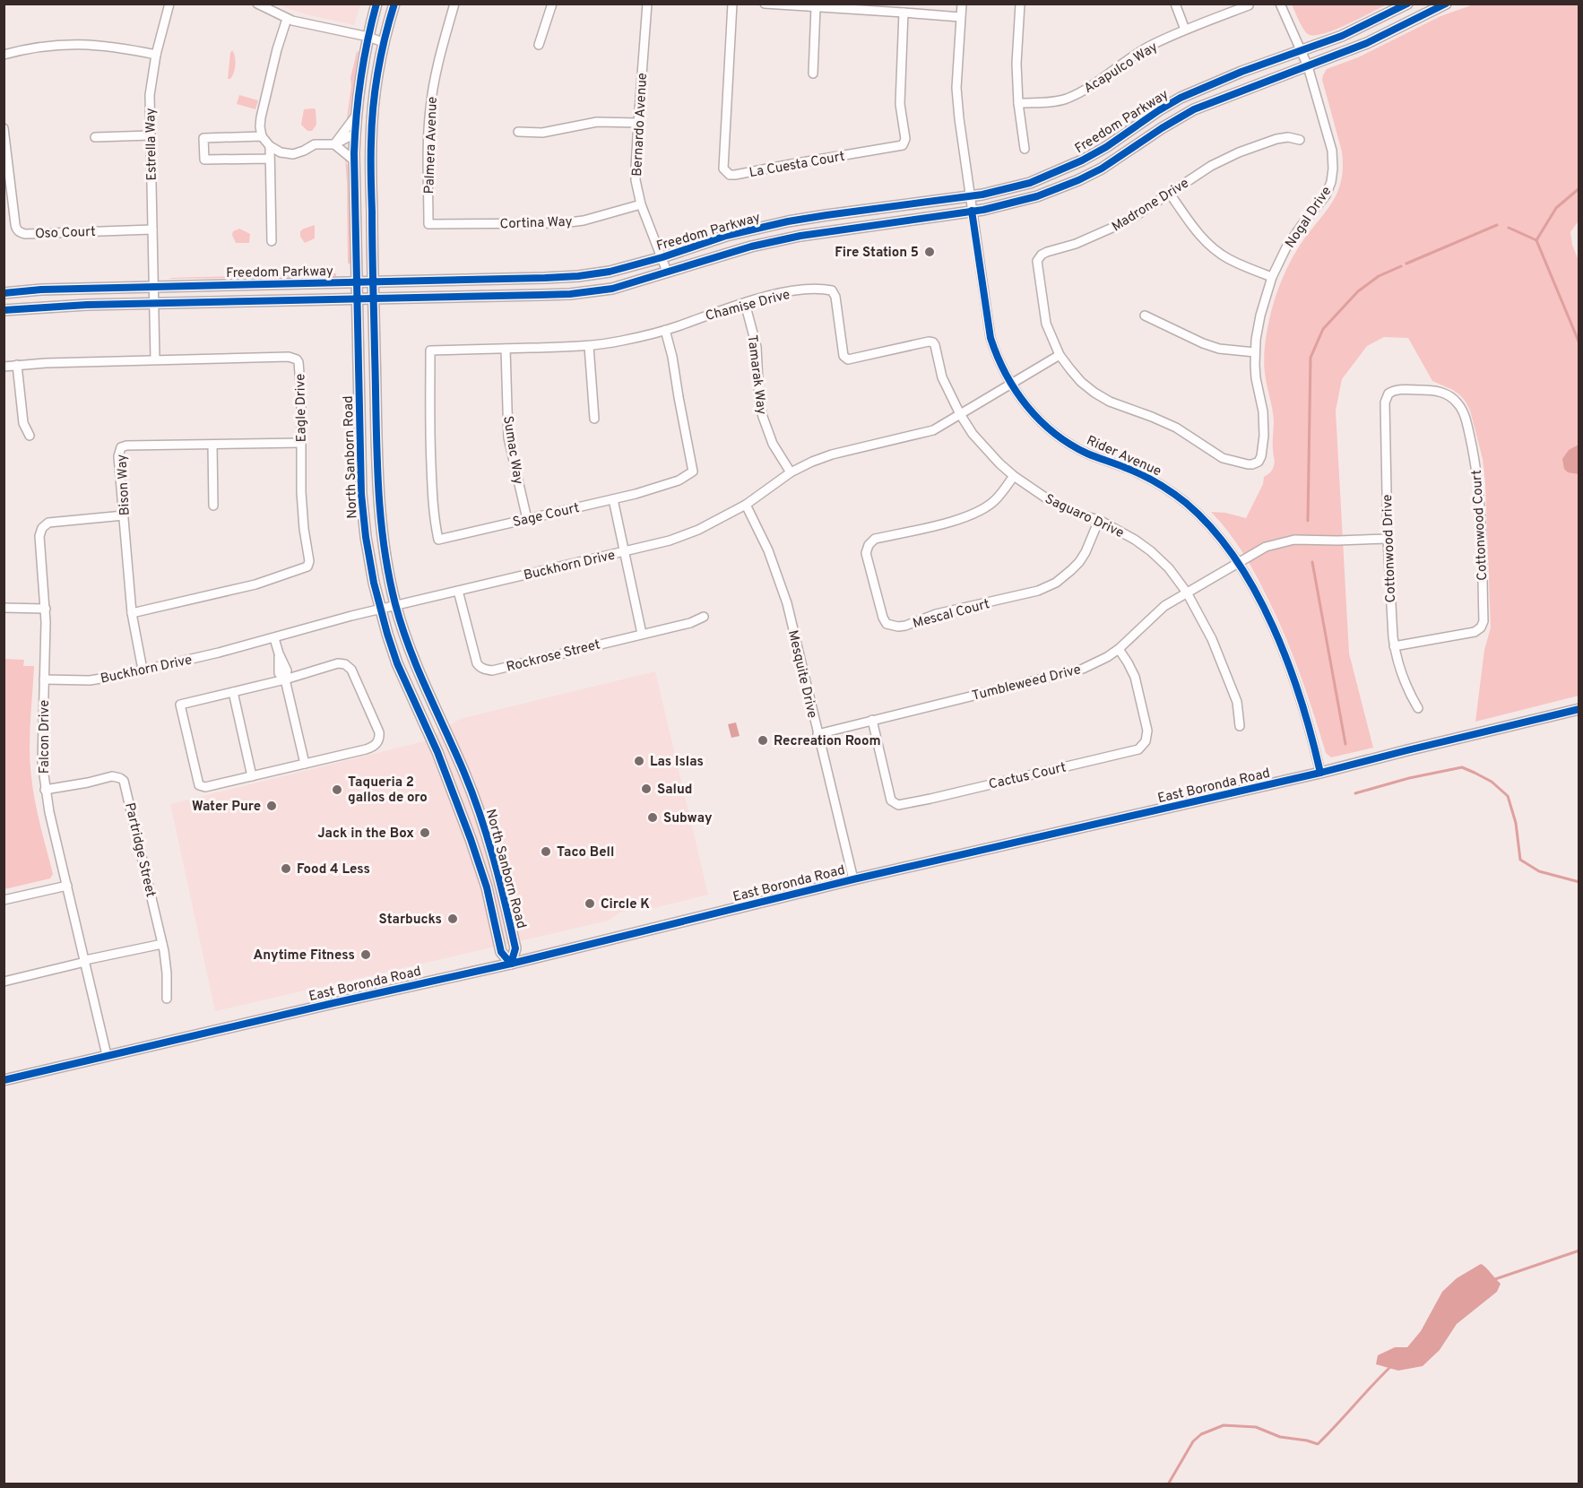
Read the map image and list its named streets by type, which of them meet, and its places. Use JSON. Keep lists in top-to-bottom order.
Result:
{
  "streets": {
    "main road": ["Freedom Parkway", "North Sanborn Road", "East Boronda Road"],
    "street": [
      "Acapulco Way",
      "Bernardo Avenue",
      "Estrella Way",
      "Palmera Avenue",
      "La Cuesta Court",
      "Madrone Drive",
      "Nogal Drive",
      "Cortina Way",
      "Oso Court",
      "Chamise Drive",
      "Tamarak Way",
      "Eagle Drive",
      "Sumac Way",
      "Rider Avenue",
      "Bison Way",
      "Sage Court",
      "Saguaro Drive",
      "Cottonwood Court",
      "Cottonwood Drive",
      "Buckhorn Drive",
      "Mescal Court",
      "Rockrose Street",
      "Mesquite Drive",
      "Tumbleweed Drive",
      "Falcon Drive",
      "Cactus Court",
      "Partridge Street"
    ]
  },
  "crossings": [
    ["Freedom Parkway", "Bernardo Avenue"],
    ["Freedom Parkway", "Estrella Way"],
    ["Freedom Parkway", "Nogal Drive"],
    ["Freedom Parkway", "Rider Avenue"],
    ["Freedom Parkway", "North Sanborn Road"],
    ["Bernardo Avenue", "Cortina Way"],
    ["Estrella Way", "Oso Court"],
    ["Estrella Way", "Eagle Drive"],
    ["Palmera Avenue", "Cortina Way"],
    ["Madrone Drive", "Nogal Drive"],
    ["Madrone Drive", "Buckhorn Drive"],
    ["Chamise Drive", "Tamarak Way"],
    ["Chamise Drive", "Sumac Way"],
    ["Chamise Drive", "Sage Court"],
    ["Chamise Drive", "Saguaro Drive"],
    ["Chamise Drive", "Buckhorn Drive"],
    ["Tamarak Way", "Buckhorn Drive"],
    ["Eagle Drive", "Bison Way"],
    ["Sumac Way", "Sage Court"],
    ["Rider Avenue", "Buckhorn Drive"],
    ["Rider Avenue", "Tumbleweed Drive"],
    ["Rider Avenue", "East Boronda Road"],
    ["North Sanborn Road", "Buckhorn Drive"],
    ["North Sanborn Road", "East Boronda Road"],
    ["Bison Way", "Buckhorn Drive"],
    ["Bison Way", "Falcon Drive"],
    ["Saguaro Drive", "Buckhorn Drive"],
    ["Saguaro Drive", "Mescal Court"],
    ["Saguaro Drive", "Tumbleweed Drive"],
    ["Cottonwood Court", "Cottonwood Drive"],
    ["Cottonwood Drive", "Tumbleweed Drive"],
    ["Buckhorn Drive", "Rockrose Street"],
    ["Buckhorn Drive", "Mesquite Drive"],
    ["Buckhorn Drive", "Falcon Drive"],
    ["Mesquite Drive", "Tumbleweed Drive"],
    ["Mesquite Drive", "East Boronda Road"],
    ["Tumbleweed Drive", "Cactus Court"],
    ["Falcon Drive", "East Boronda Road"],
    ["Falcon Drive", "Partridge Street"]
  ],
  "places": [
    "Fire Station 5",
    "Recreation Room",
    "Las Islas",
    "Salud",
    "Taqueria 2 gallos de oro",
    "Water Pure",
    "Subway",
    "Jack in the Box",
    "Taco Bell",
    "Food 4 Less",
    "Circle K",
    "Starbucks",
    "Anytime Fitness"
  ]
}
